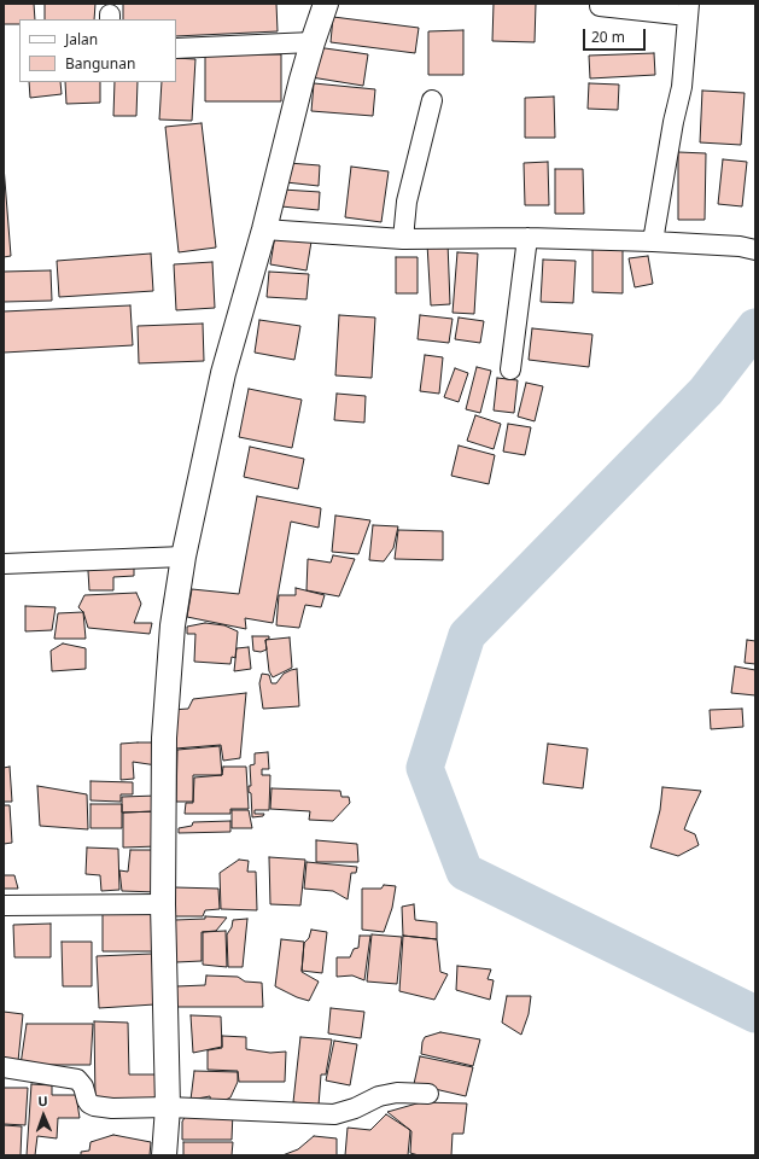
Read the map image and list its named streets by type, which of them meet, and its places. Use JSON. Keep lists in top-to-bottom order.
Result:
{
  "legend": ["Jalan", "Bangunan"],
  "scale_bar": "20 m",
  "north": "top"
}
